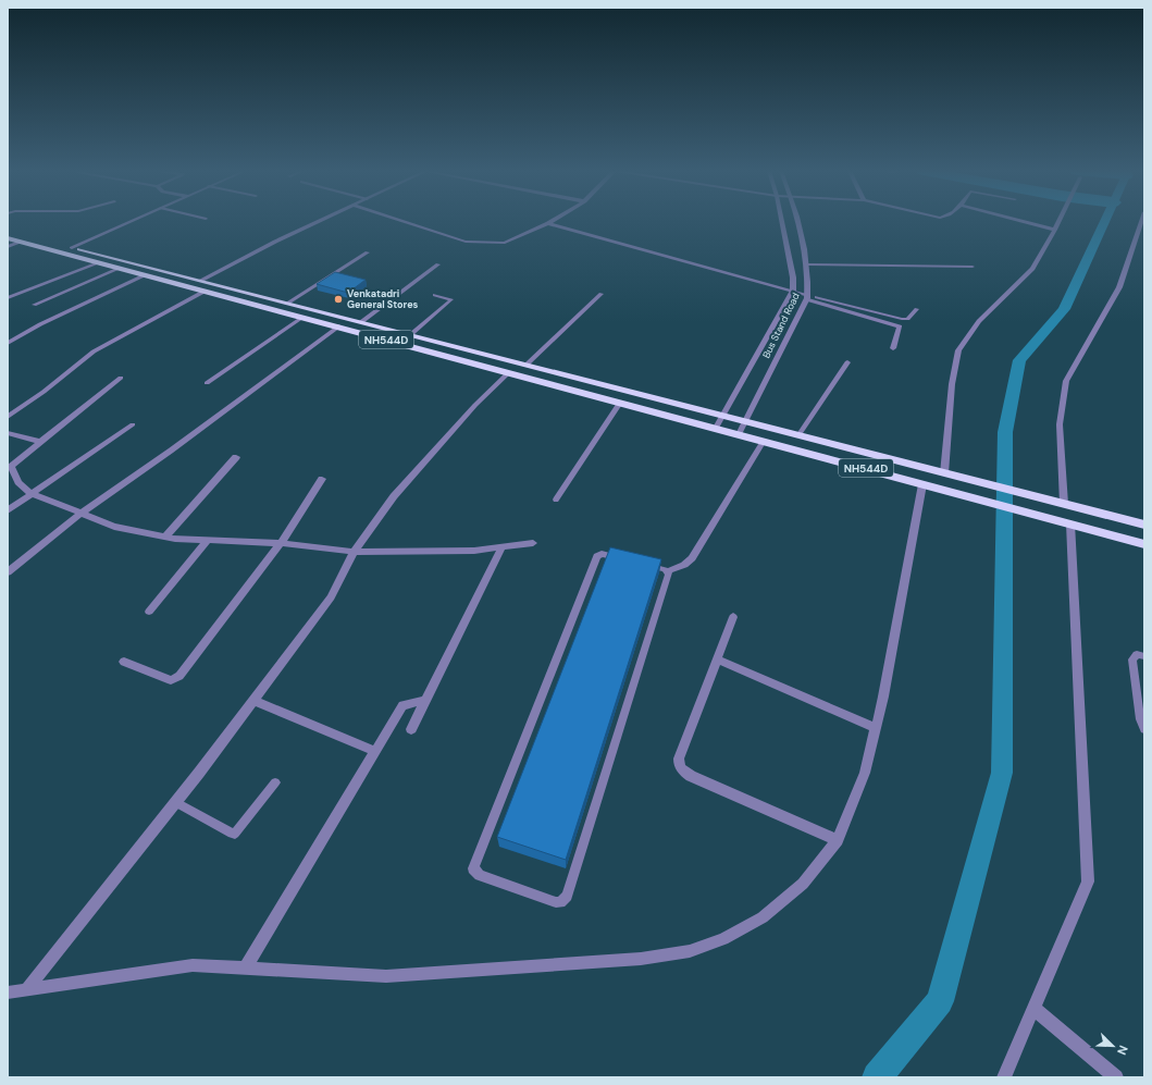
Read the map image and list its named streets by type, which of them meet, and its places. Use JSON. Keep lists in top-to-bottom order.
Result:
{
  "streets": {
    "highway": ["NH544D"],
    "street": ["Bus Stand Road"]
  },
  "crossings": [
    ["Bus Stand Road", "NH544D"]
  ],
  "places": ["Venkatadri General Stores"],
  "north": "bottom right"
}
